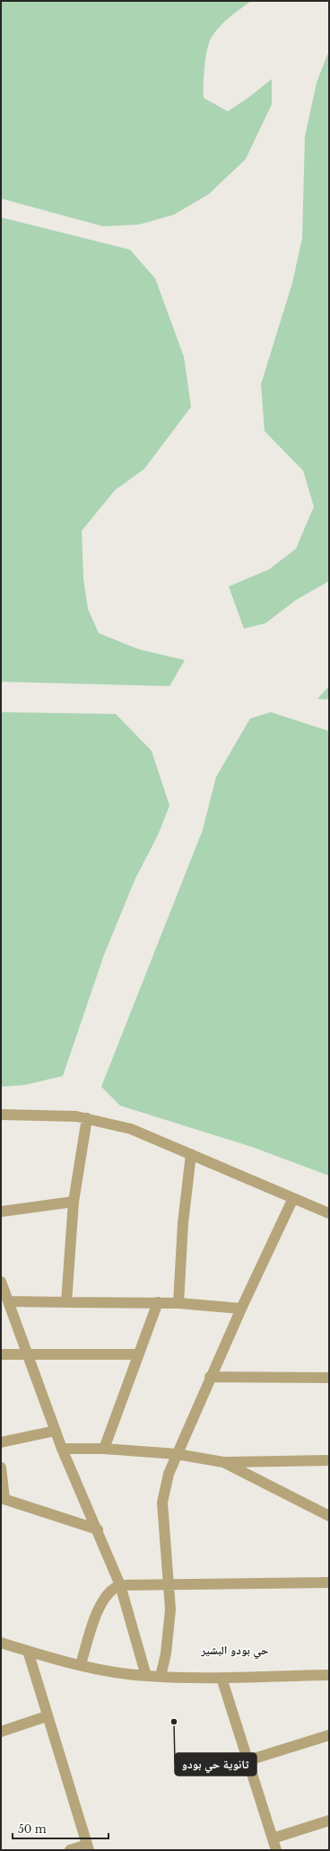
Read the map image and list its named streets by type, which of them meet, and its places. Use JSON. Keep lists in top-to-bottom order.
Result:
{
  "districts": ["حي بودو البشير"],
  "places": ["ثانوية حي بودو"],
  "scale_bar": "50 m"
}
